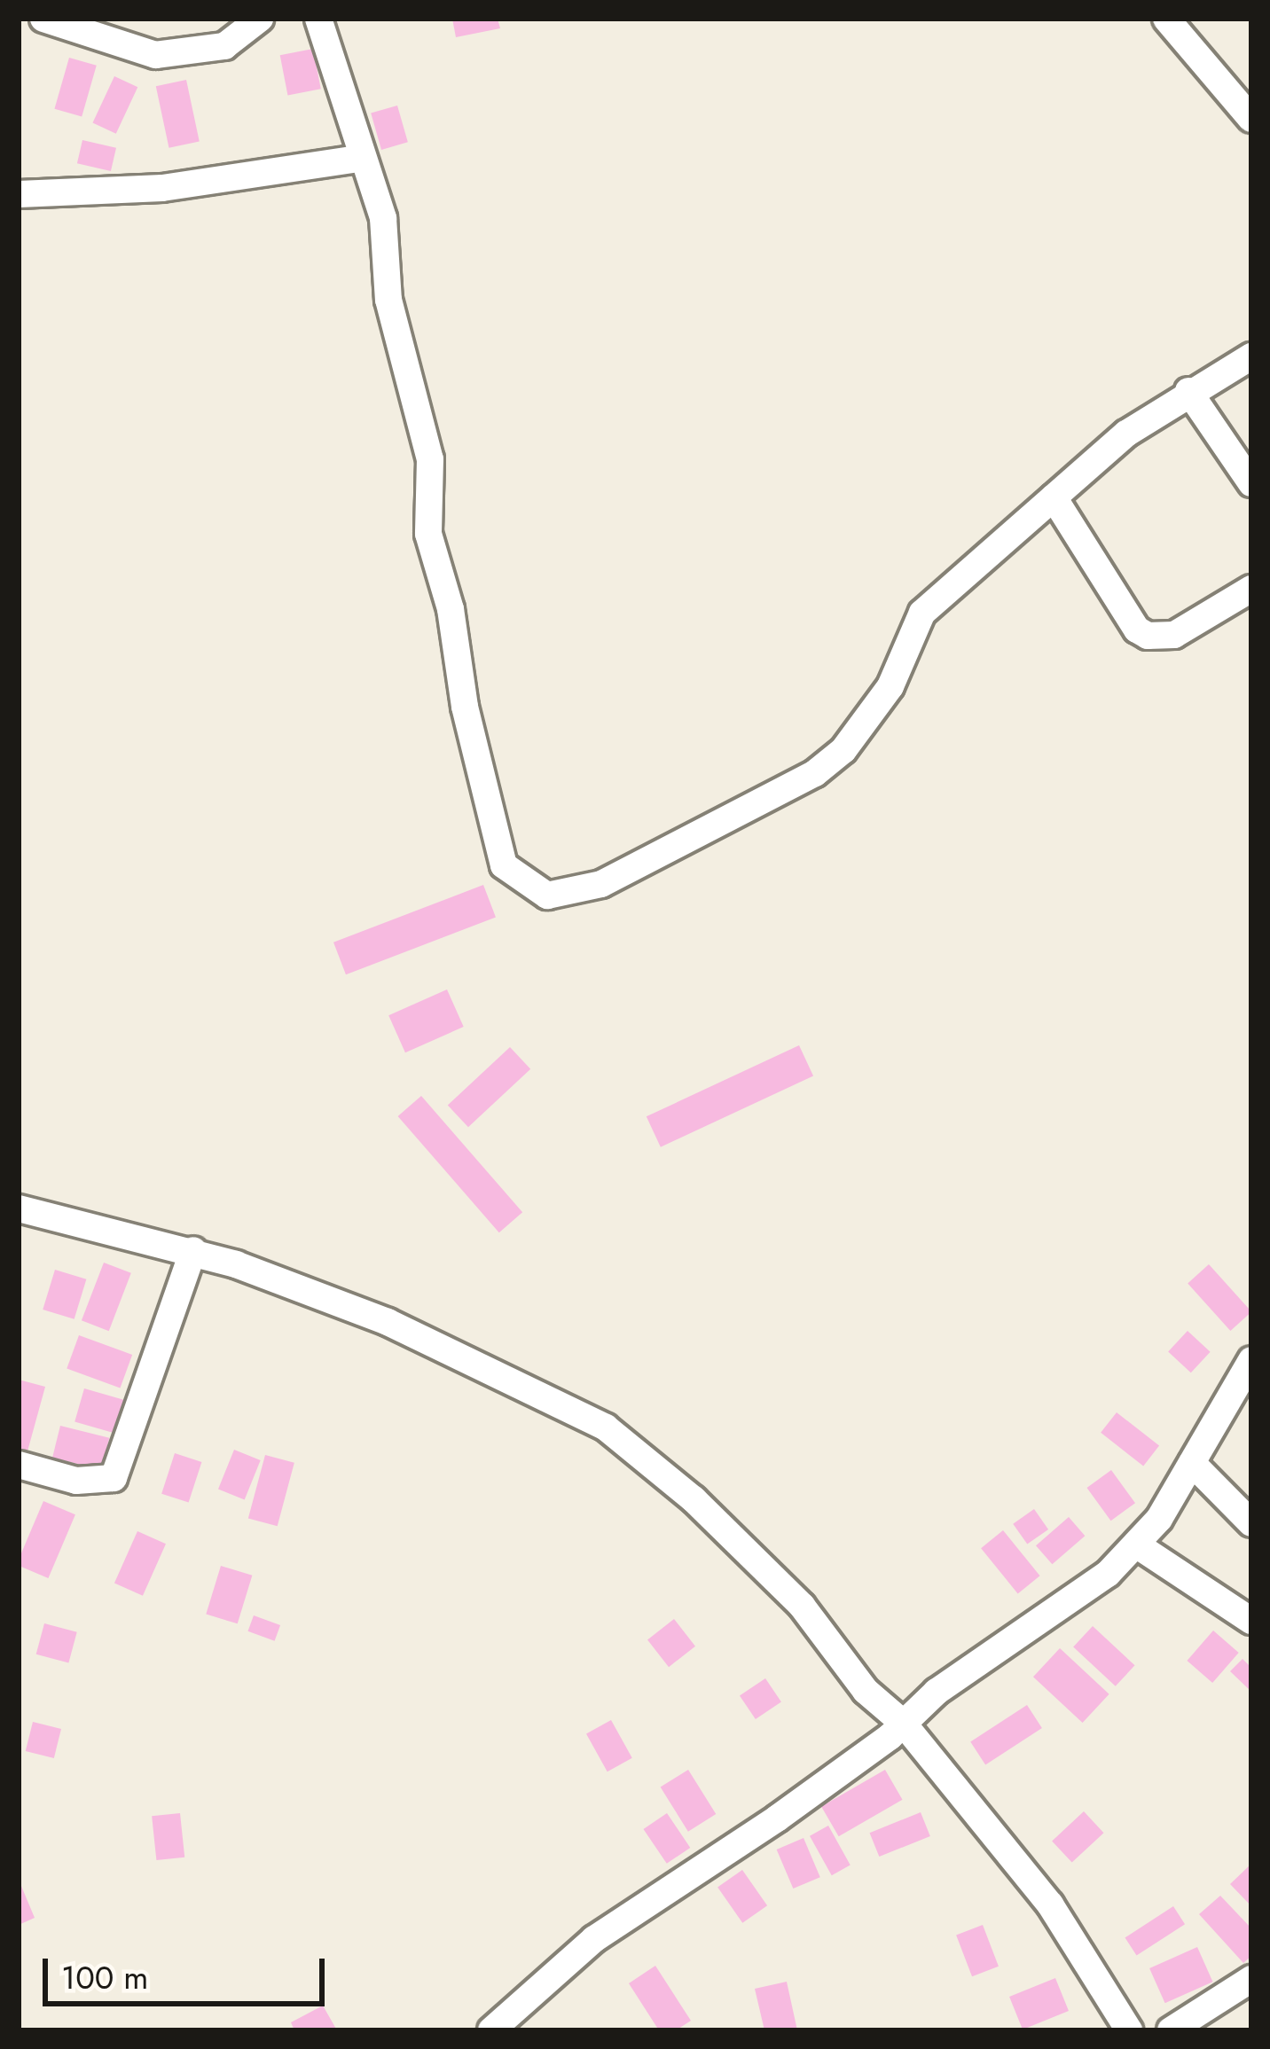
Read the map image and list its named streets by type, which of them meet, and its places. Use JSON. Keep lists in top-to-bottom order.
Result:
{
  "scale_bar": "100 m"
}
